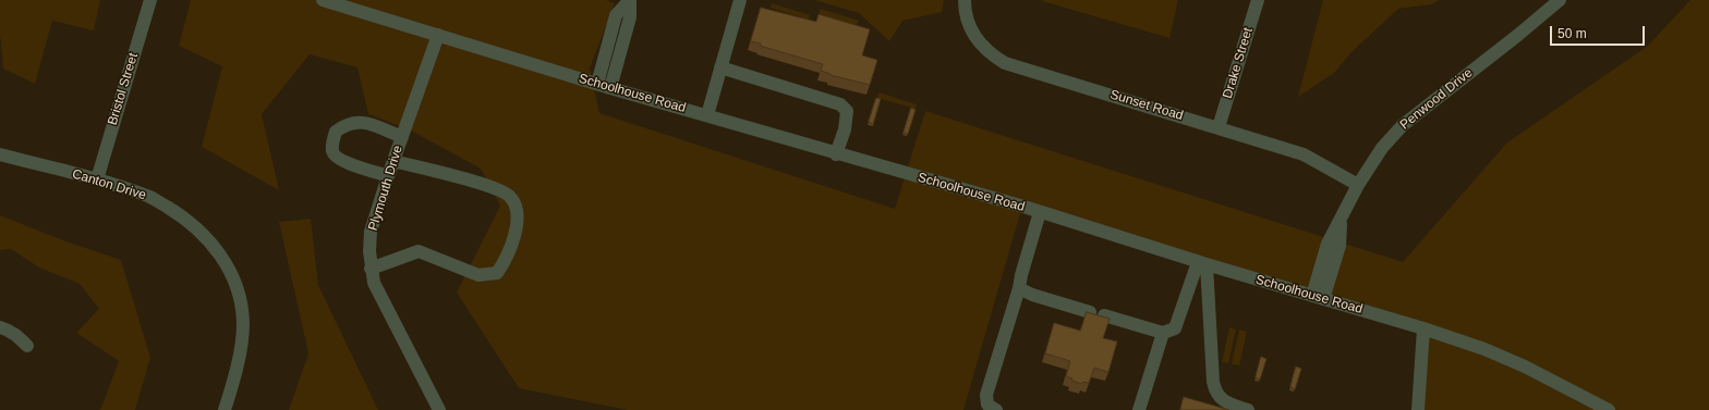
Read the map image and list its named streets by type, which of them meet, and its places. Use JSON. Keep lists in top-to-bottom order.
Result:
{
  "streets": {
    "street": [
      "Drake Street",
      "Bristol Street",
      "Schoolhouse Road",
      "Penwood Drive",
      "Sunset Road",
      "Canton Drive",
      "Plymouth Drive"
    ]
  },
  "crossings": [
    ["Drake Street", "Sunset Road"],
    ["Bristol Street", "Canton Drive"],
    ["Schoolhouse Road", "Penwood Drive"],
    ["Schoolhouse Road", "Plymouth Drive"],
    ["Penwood Drive", "Sunset Road"]
  ],
  "scale_bar": "50 m"
}
